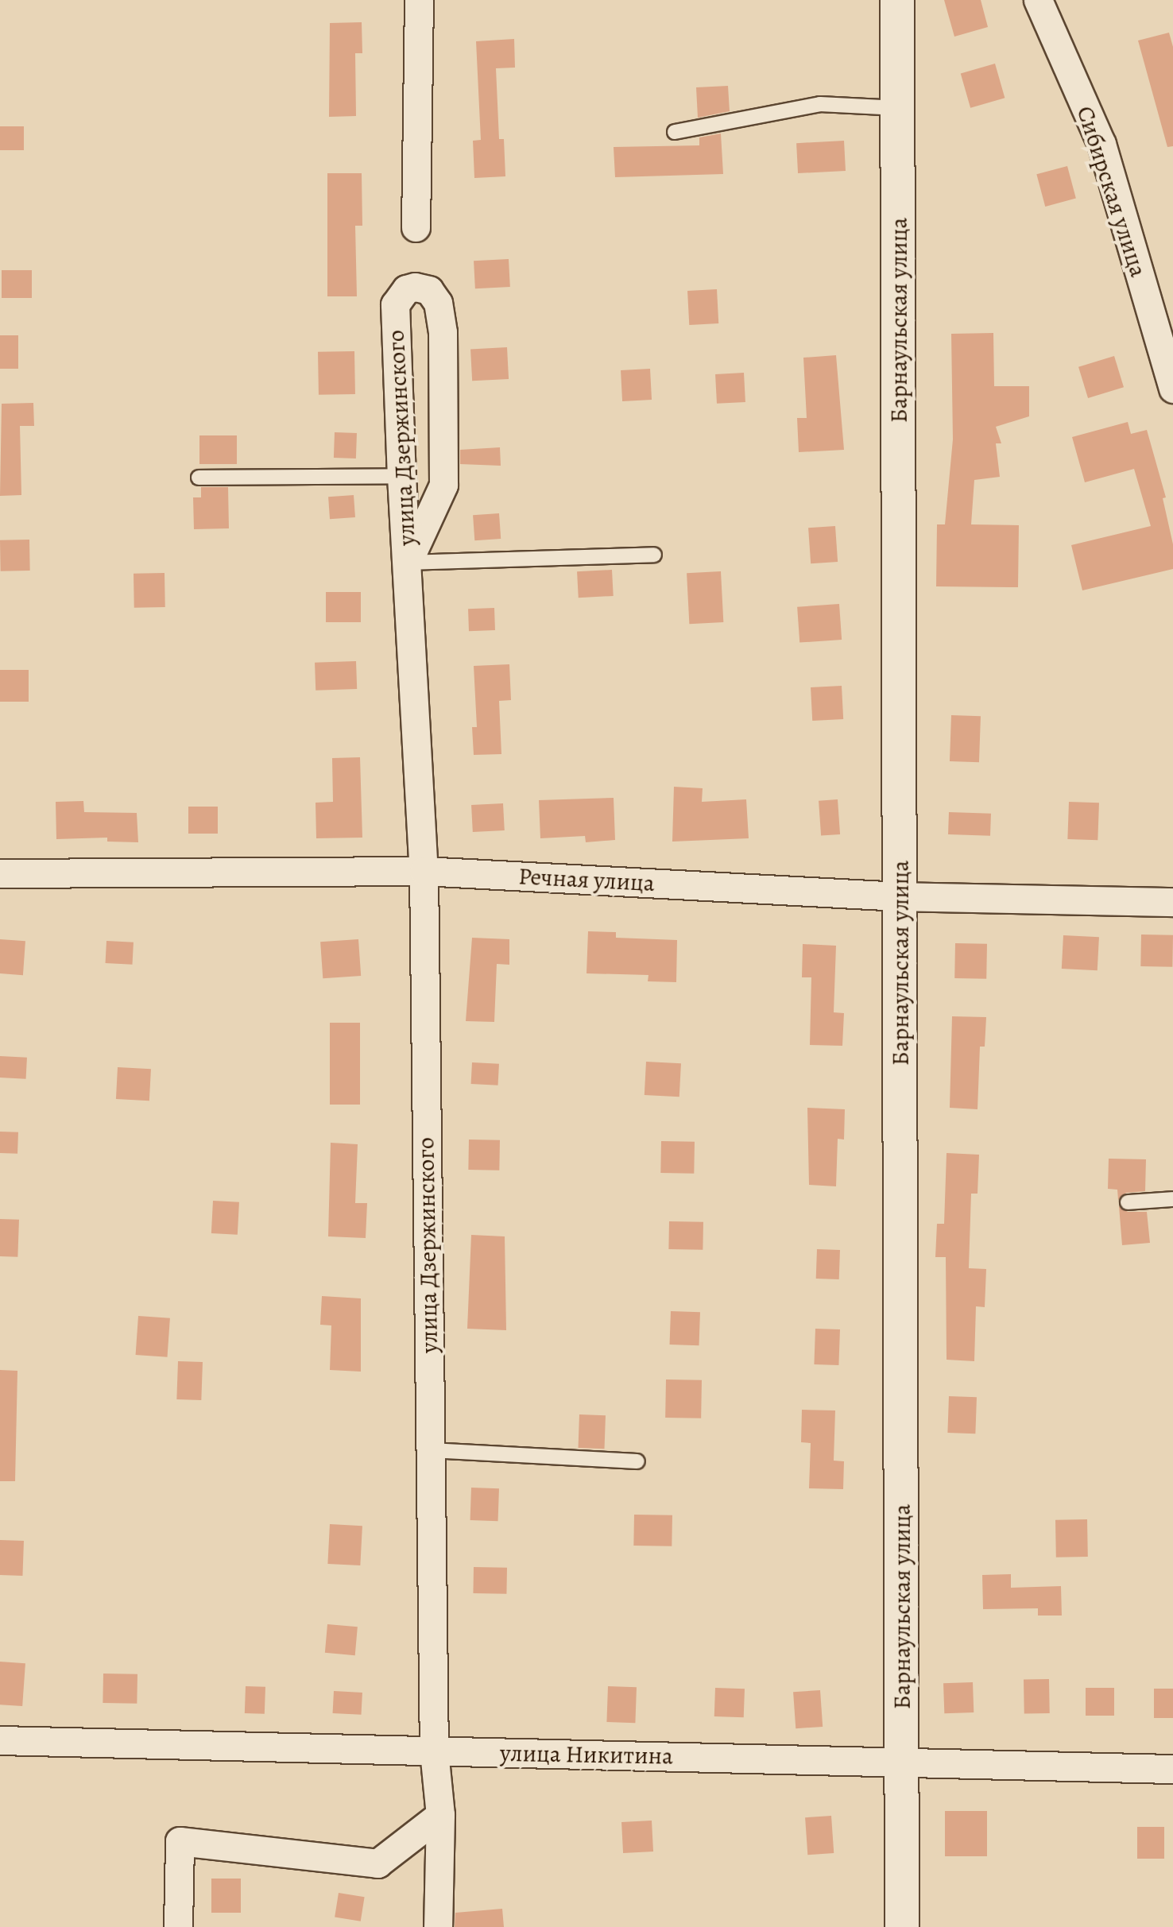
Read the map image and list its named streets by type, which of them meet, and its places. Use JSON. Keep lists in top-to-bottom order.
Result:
{
  "streets": {
    "street": [
      "Сибирская улица",
      "Барнаульская улица",
      "улица Дзержинского",
      "Речная улица",
      "улица Никитина"
    ]
  },
  "crossings": [
    ["Барнаульская улица", "Речная улица"],
    ["Барнаульская улица", "улица Никитина"],
    ["улица Дзержинского", "Речная улица"],
    ["улица Дзержинского", "улица Никитина"]
  ]
}
